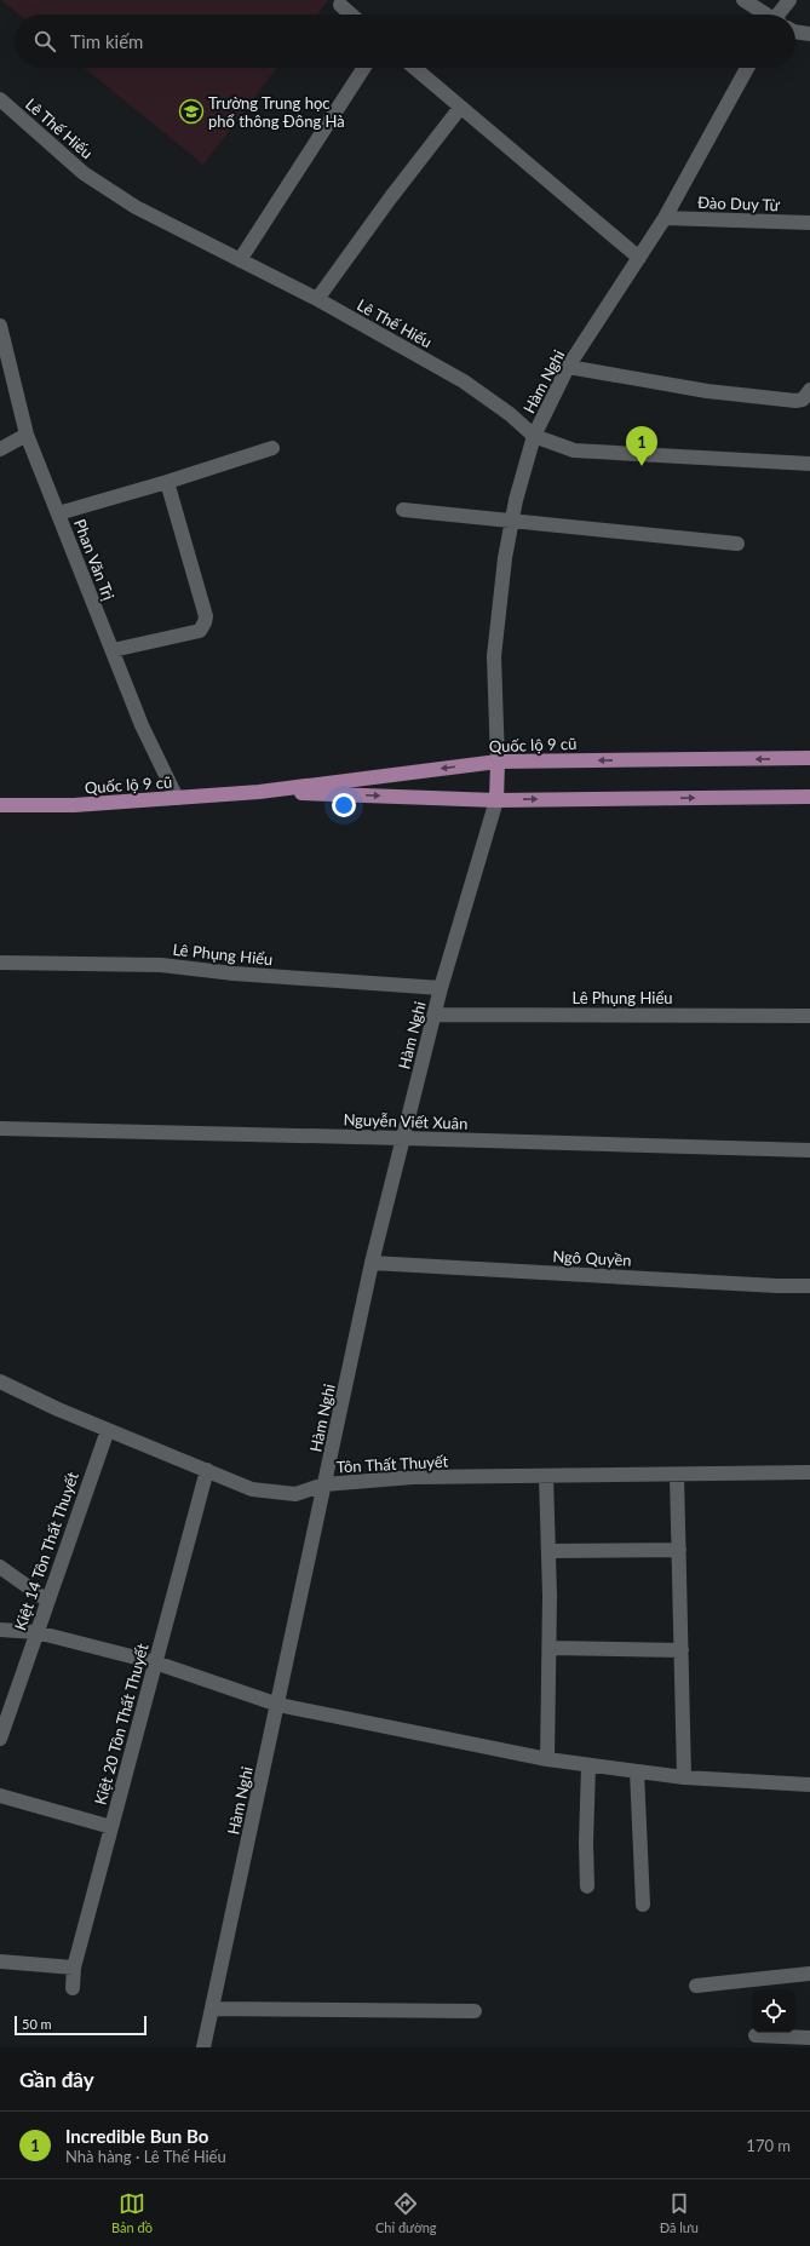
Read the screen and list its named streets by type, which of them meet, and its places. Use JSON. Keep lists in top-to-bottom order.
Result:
{
  "streets": {
    "main road": ["Quốc lộ 9 cũ"],
    "street": [
      "Lê Thế Hiếu",
      "Đào Duy Từ",
      "Hàm Nghi",
      "Phan Văn Trị",
      "Lê Phụng Hiểu",
      "Nguyễn Viết Xuân",
      "Ngô Quyền",
      "Tôn Thất Thuyết",
      "Kiệt 14 Tôn Thất Thuyết",
      "Kiệt 20 Tôn Thất Thuyết"
    ]
  },
  "crossings": [
    ["Lê Thế Hiếu", "Hàm Nghi"],
    ["Đào Duy Từ", "Hàm Nghi"],
    ["Hàm Nghi", "Quốc lộ 9 cũ"],
    ["Hàm Nghi", "Lê Phụng Hiểu"],
    ["Hàm Nghi", "Nguyễn Viết Xuân"],
    ["Hàm Nghi", "Ngô Quyền"],
    ["Hàm Nghi", "Tôn Thất Thuyết"],
    ["Phan Văn Trị", "Quốc lộ 9 cũ"],
    ["Tôn Thất Thuyết", "Kiệt 14 Tôn Thất Thuyết"],
    ["Tôn Thất Thuyết", "Kiệt 20 Tôn Thất Thuyết"]
  ],
  "places": {
    "school or university": ["Trường Trung học phổ thông Đông Hà"]
  },
  "scale_bar": "50 m",
  "page": {
    "search": "Tìm kiếm",
    "pins": "1",
    "scale": "50 m",
    "heading": "Gần đây",
    "list": [
      {
        "mark": "1",
        "name": "Incredible Bun Bo",
        "note": "Nhà hàng · Lê Thế Hiếu",
        "value": "170 m"
      }
    ],
    "nav": ["Bản đồ", "Chỉ đường", "Đã lưu"]
  }
}
